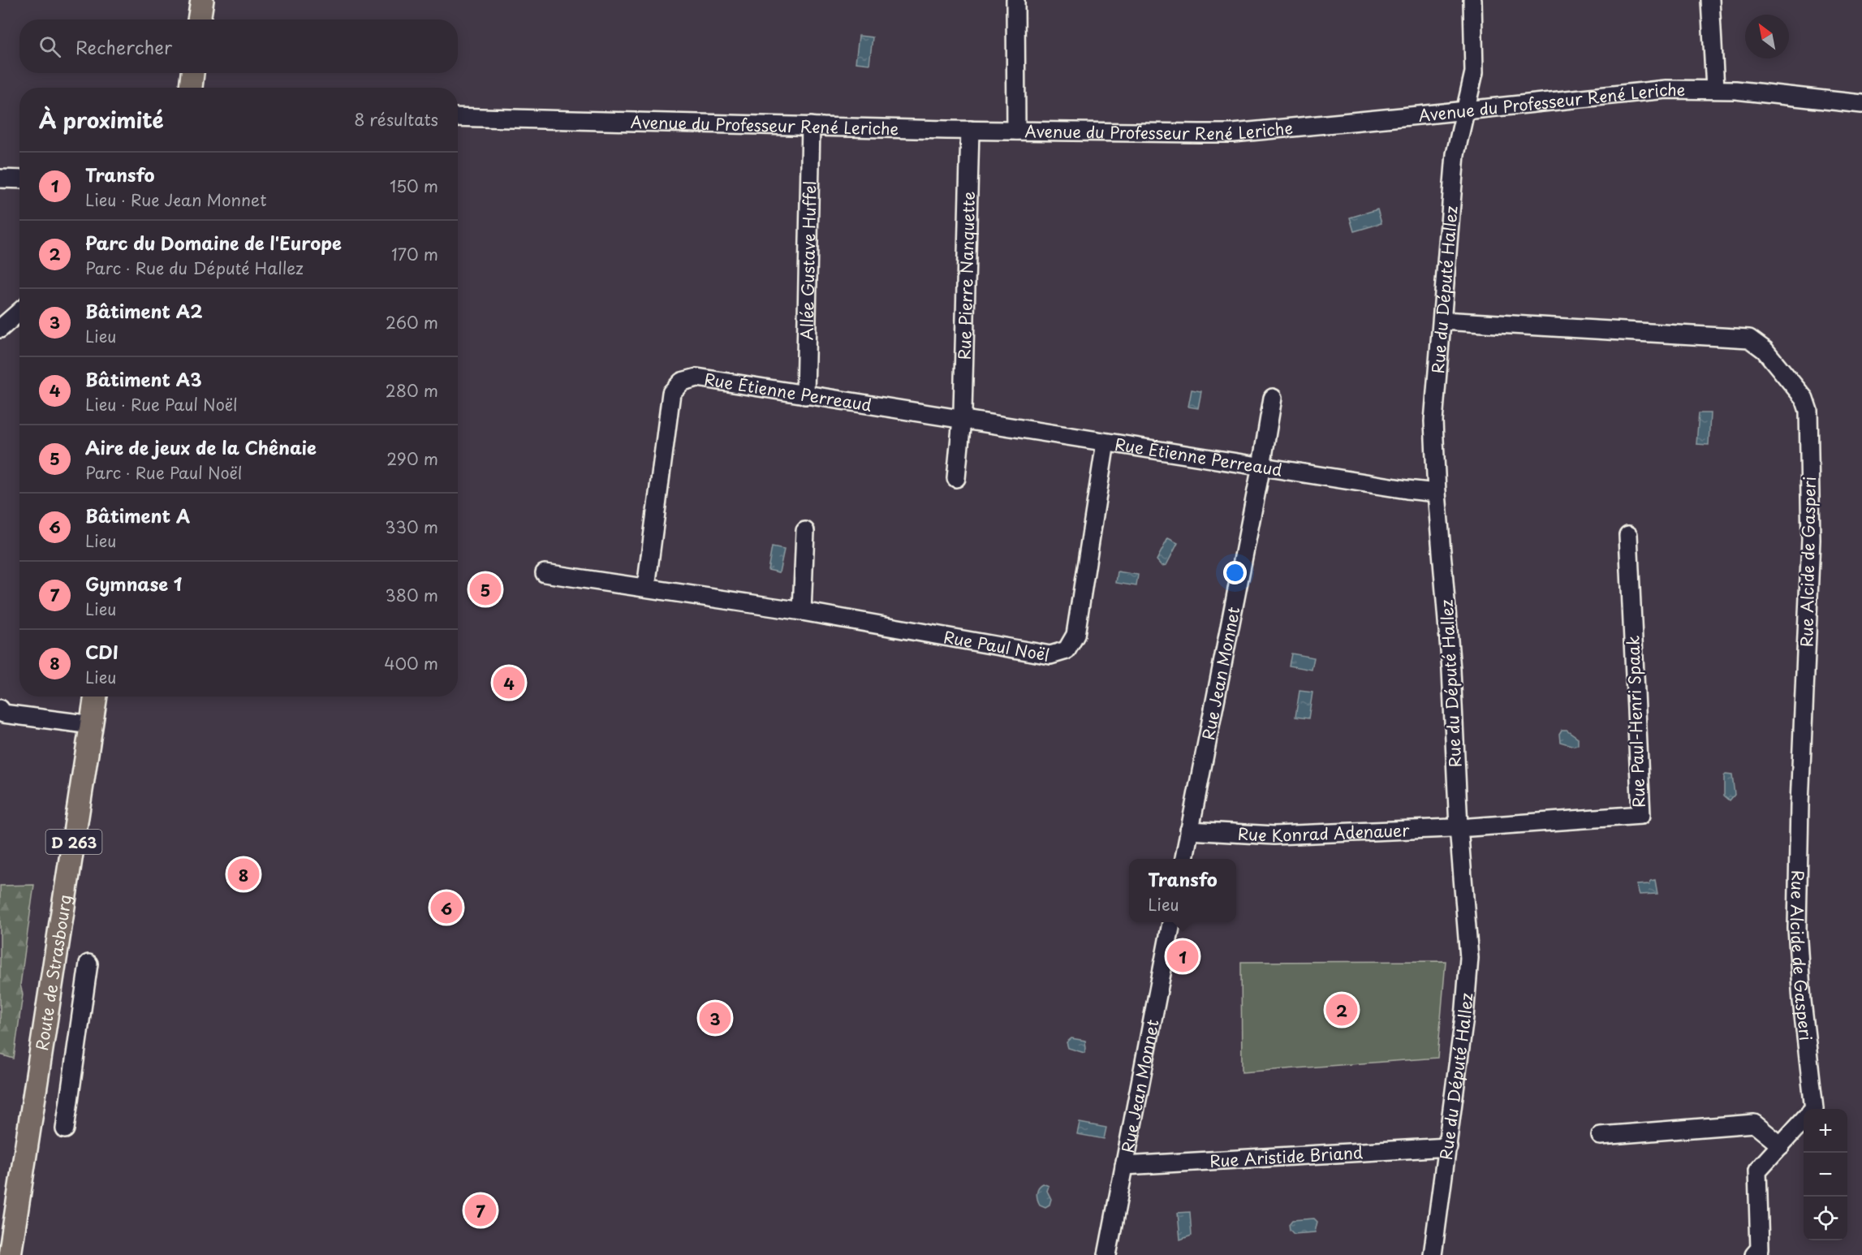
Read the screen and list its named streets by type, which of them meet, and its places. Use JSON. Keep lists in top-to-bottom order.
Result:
{
  "streets": {
    "main road": ["D 263", "Route de Strasbourg"],
    "street": [
      "Avenue du Professeur René Leriche",
      "Allée Gustave Huffel",
      "Rue Pierre Nanquette",
      "Rue du Député Hallez",
      "Rue Étienne Perreaud",
      "Rue Alcide de Gasperi",
      "Rue Paul Noël",
      "Rue Jean Monnet",
      "Rue Paul-Henri Spaak",
      "Rue Konrad Adenauer",
      "Rue Aristide Briand"
    ]
  },
  "crossings": [
    ["Avenue du Professeur René Leriche", "Allée Gustave Huffel"],
    ["Avenue du Professeur René Leriche", "Rue Pierre Nanquette"],
    ["Avenue du Professeur René Leriche", "Rue du Député Hallez"],
    ["Allée Gustave Huffel", "Rue Étienne Perreaud"],
    ["Rue Pierre Nanquette", "Rue Étienne Perreaud"],
    ["Rue du Député Hallez", "Rue Étienne Perreaud"],
    ["Rue du Député Hallez", "Rue Alcide de Gasperi"],
    ["Rue du Député Hallez", "Rue Paul-Henri Spaak"],
    ["Rue du Député Hallez", "Rue Konrad Adenauer"],
    ["Rue du Député Hallez", "Rue Aristide Briand"],
    ["Rue Étienne Perreaud", "Rue Paul Noël"],
    ["Rue Étienne Perreaud", "Rue Jean Monnet"],
    ["Rue Jean Monnet", "Rue Konrad Adenauer"],
    ["Rue Jean Monnet", "Rue Aristide Briand"],
    ["Rue Paul-Henri Spaak", "Rue Konrad Adenauer"]
  ],
  "north": "top left",
  "page": {
    "search": "Rechercher",
    "heading": ["À proximité", "8 résultats"],
    "list": [
      {
        "mark": "1",
        "name": "Transfo",
        "note": "Lieu · Rue Jean Monnet",
        "value": "150 m"
      },
      {
        "mark": "2",
        "name": "Parc du Domaine de l'Europe",
        "note": "Parc · Rue du Député Hallez",
        "value": "170 m"
      },
      {
        "mark": "3",
        "name": "Bâtiment A2",
        "note": "Lieu",
        "value": "260 m"
      },
      {
        "mark": "4",
        "name": "Bâtiment A3",
        "note": "Lieu · Rue Paul Noël",
        "value": "280 m"
      },
      {
        "mark": "5",
        "name": "Aire de jeux de la Chênaie",
        "note": "Parc · Rue Paul Noël",
        "value": "290 m"
      },
      {
        "mark": "6",
        "name": "Bâtiment A",
        "note": "Lieu",
        "value": "330 m"
      },
      {
        "mark": "7",
        "name": "Gymnase 1",
        "note": "Lieu",
        "value": "380 m"
      },
      {
        "mark": "8",
        "name": "CDI",
        "note": "Lieu",
        "value": "400 m"
      }
    ],
    "pins": [
      "5",
      "4",
      "8",
      "6",
      "1",
      "2",
      "3",
      "7"
    ],
    "popup": ["Transfo", "Lieu"],
    "map_buttons": ["+", "−"]
  }
}
